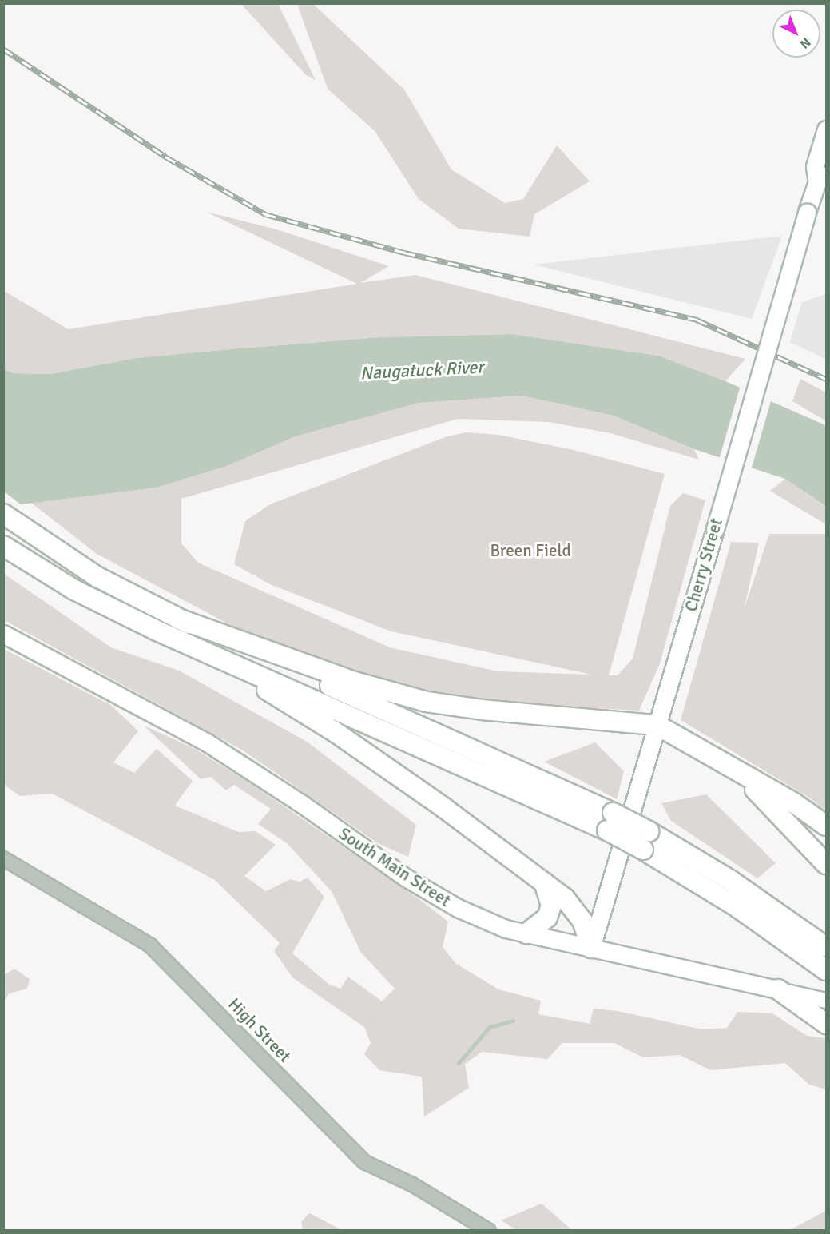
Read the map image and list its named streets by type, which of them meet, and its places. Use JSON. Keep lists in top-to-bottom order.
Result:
{
  "streets": {
    "main road": ["Cherry Street", "South Main Street"],
    "street": ["High Street"]
  },
  "crossings": [
    ["Cherry Street", "South Main Street"]
  ],
  "water": ["Naugatuck River"],
  "parks": ["Breen Field"],
  "north": "bottom right"
}
